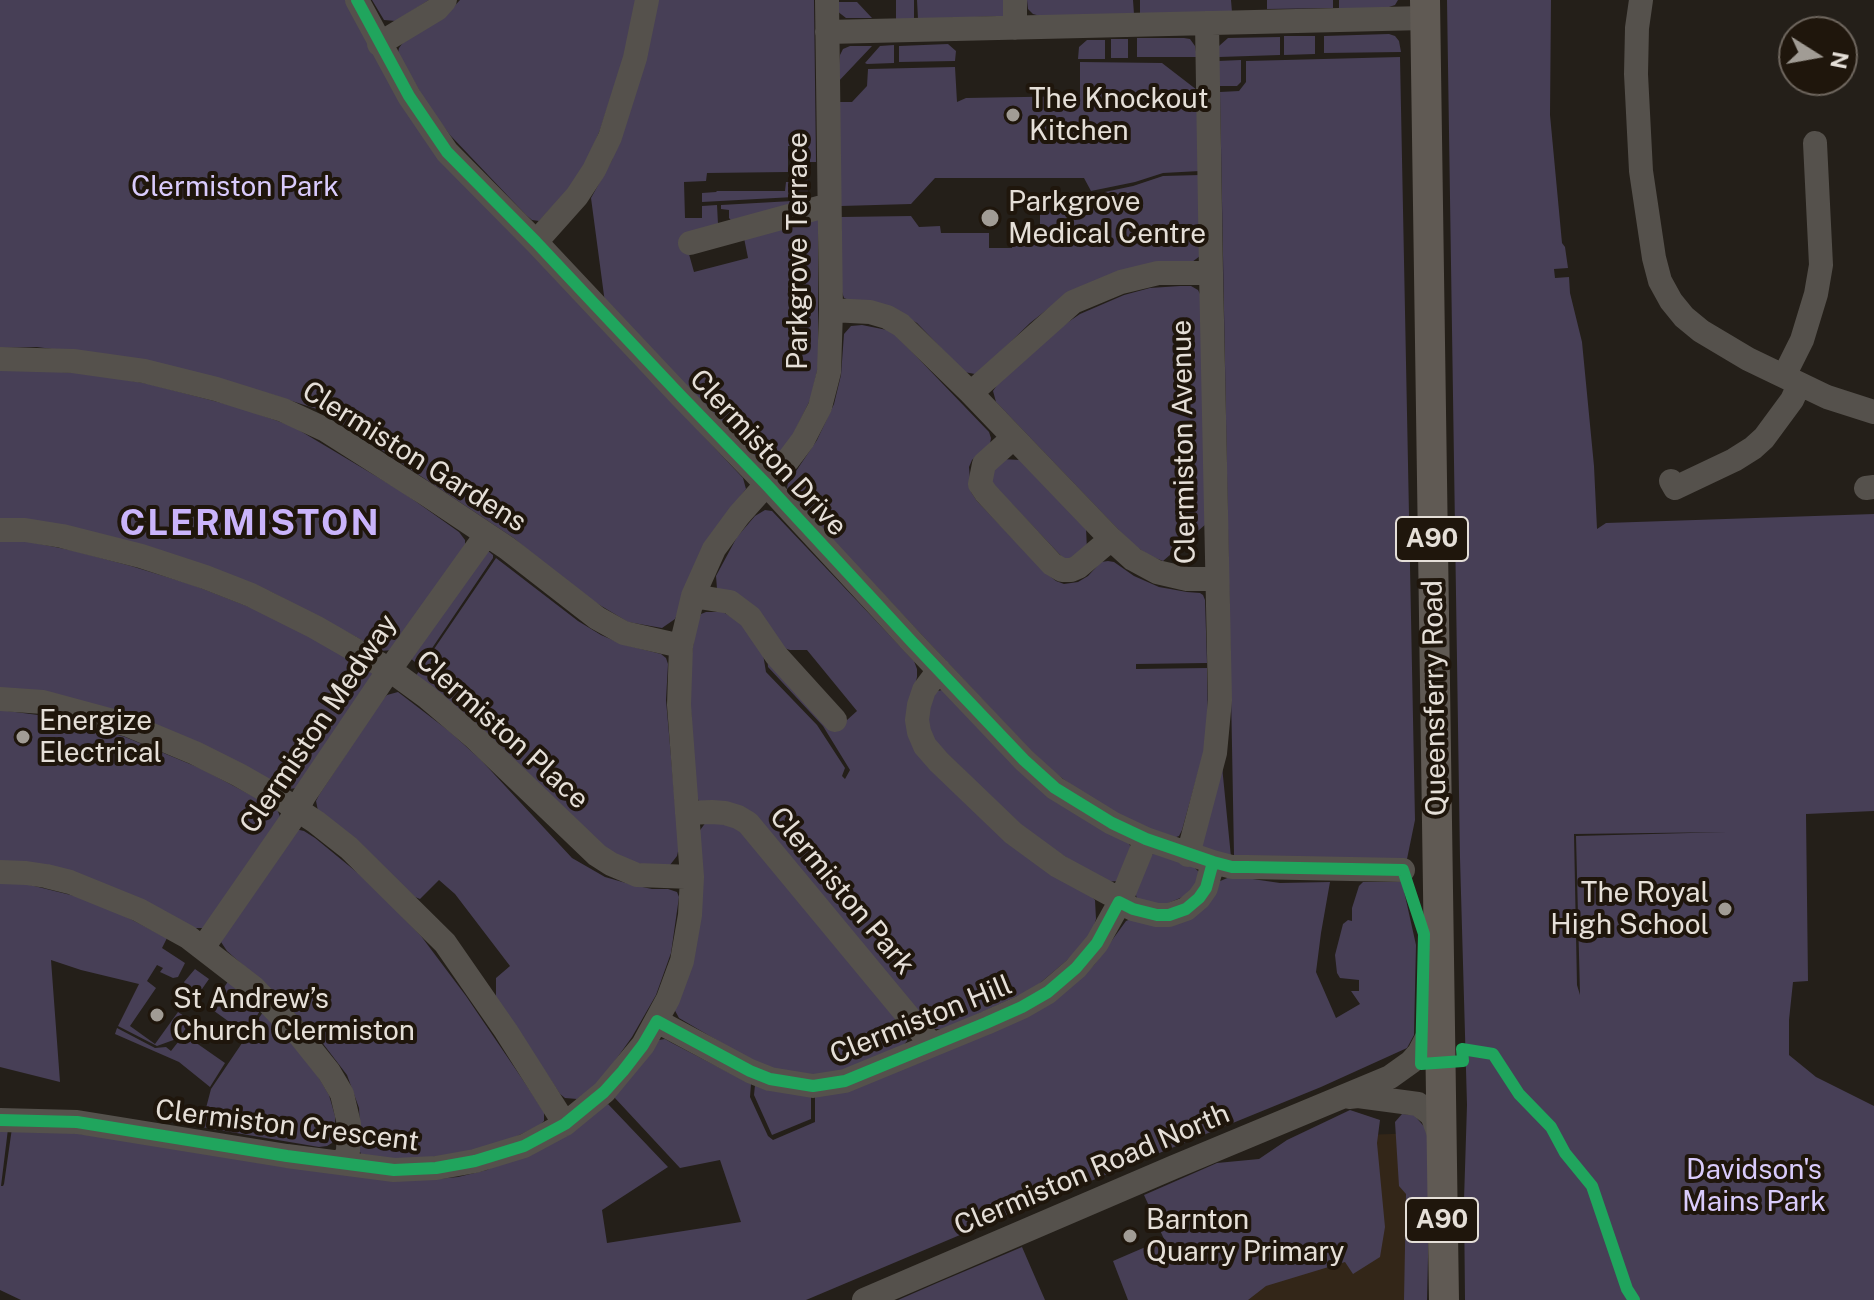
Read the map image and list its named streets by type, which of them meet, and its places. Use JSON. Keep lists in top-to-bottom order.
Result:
{
  "streets": {
    "main road": ["A90", "Queensferry Road"],
    "street": [
      "Parkgrove Terrace",
      "Clermiston Avenue",
      "Clermiston Drive",
      "Clermiston Gardens",
      "Clermiston Medway",
      "Clermiston Place",
      "Clermiston Park",
      "Clermiston Hill",
      "Clermiston Crescent",
      "Clermiston Road North"
    ]
  },
  "crossings": [
    ["Parkgrove Terrace", "Clermiston Drive"],
    ["Parkgrove Terrace", "Clermiston Crescent"],
    ["Clermiston Avenue", "Clermiston Drive"],
    ["Clermiston Drive", "Clermiston Hill"],
    ["Clermiston Drive", "Clermiston Crescent"],
    ["Clermiston Gardens", "Clermiston Medway"],
    ["Clermiston Gardens", "Clermiston Crescent"],
    ["Queensferry Road", "Clermiston Road North"],
    ["Clermiston Medway", "Clermiston Place"],
    ["Clermiston Place", "Clermiston Crescent"],
    ["Clermiston Park", "Clermiston Hill"],
    ["Clermiston Park", "Clermiston Crescent"],
    ["Clermiston Hill", "Clermiston Crescent"]
  ],
  "districts": ["CLERMISTON"],
  "parks": ["Clermiston Park", "Davidson's Mains Park"],
  "places": [
    "The Knockout Kitchen",
    "Parkgrove Medical Centre",
    "Energize Electrical",
    "The Royal High School",
    "St Andrew’s Church Clermiston",
    "Barnton Quarry Primary"
  ],
  "north": "right"
}
